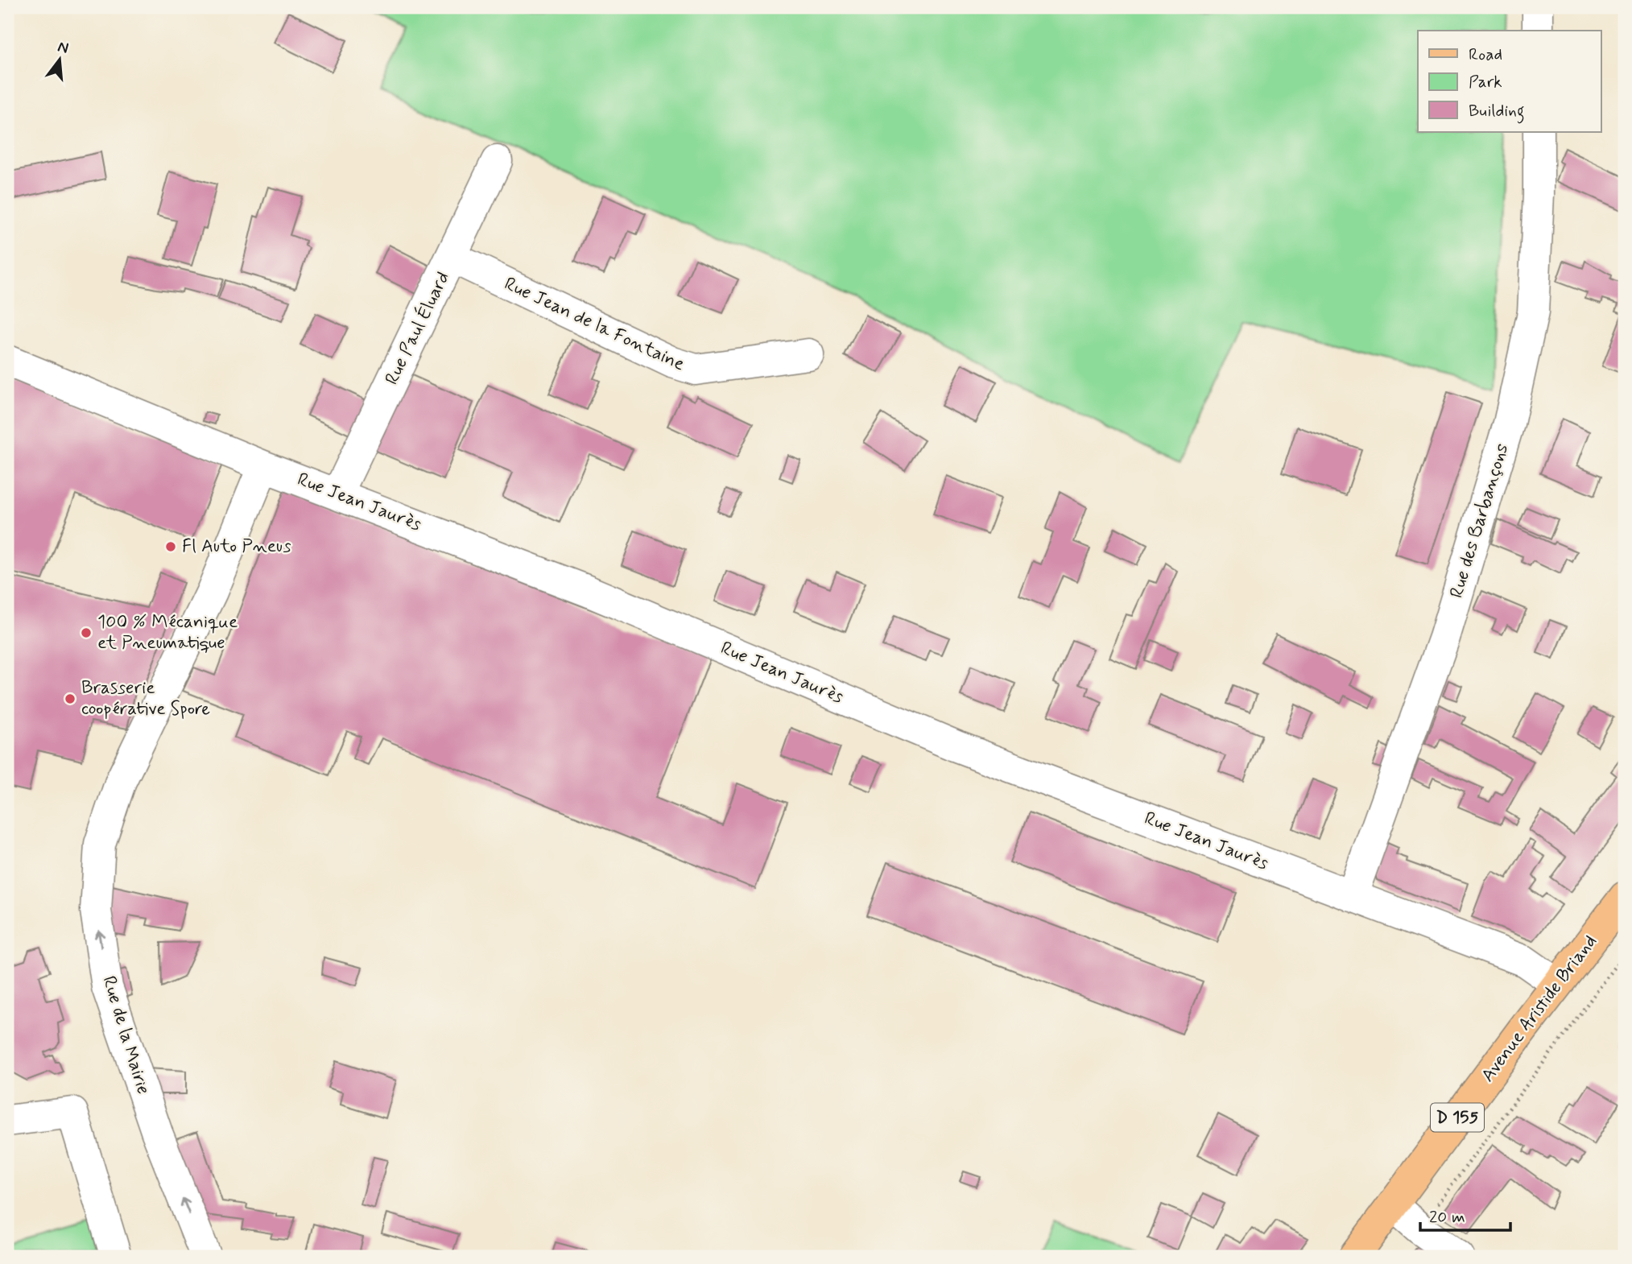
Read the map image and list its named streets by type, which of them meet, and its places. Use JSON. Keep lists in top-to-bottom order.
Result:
{
  "streets": {
    "main road": ["Avenue Aristide Briand", "D 155"],
    "street": [
      "Rue Jean de la Fontaine",
      "Rue Paul Éluard",
      "Rue Jean Jaurès",
      "Rue des Barbançons",
      "Rue de la Mairie"
    ]
  },
  "crossings": [
    ["Rue Jean de la Fontaine", "Rue Paul Éluard"],
    ["Rue Paul Éluard", "Rue Jean Jaurès"],
    ["Rue Jean Jaurès", "Rue des Barbançons"],
    ["Rue Jean Jaurès", "Avenue Aristide Briand"],
    ["Rue Jean Jaurès", "Rue de la Mairie"]
  ],
  "one_way": ["Rue de la Mairie"],
  "places": ["Fl Auto Pneus", "100 % Mécanique et Pneumatique", "Brasserie coopérative Spore"],
  "legend": ["Road", "Park", "Building"],
  "scale_bar": "20 m",
  "north": "top"
}
